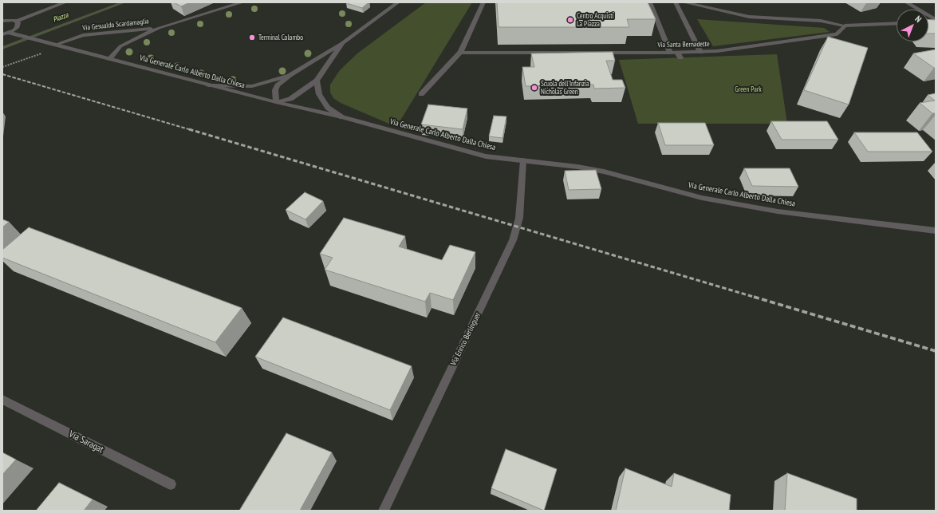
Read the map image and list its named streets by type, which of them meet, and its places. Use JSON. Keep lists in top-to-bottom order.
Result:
{
  "streets": {
    "street": [
      "Via Gesualdo Scardamaglia",
      "Via Santa Bernadette",
      "Via Generale Carlo Alberto Dalla Chiesa",
      "Via Enrico Berlinguer",
      "Via Saragat"
    ]
  },
  "crossings": [
    ["Via Gesualdo Scardamaglia", "Via Generale Carlo Alberto Dalla Chiesa"],
    ["Via Generale Carlo Alberto Dalla Chiesa", "Via Enrico Berlinguer"]
  ],
  "water": ["Piazza"],
  "parks": ["Green Park"],
  "places": ["Centro Acquisti La Piazza", "Terminal Colombo", "Scuola dell'Infanzia Nicholas Green"],
  "north": "top right"
}
